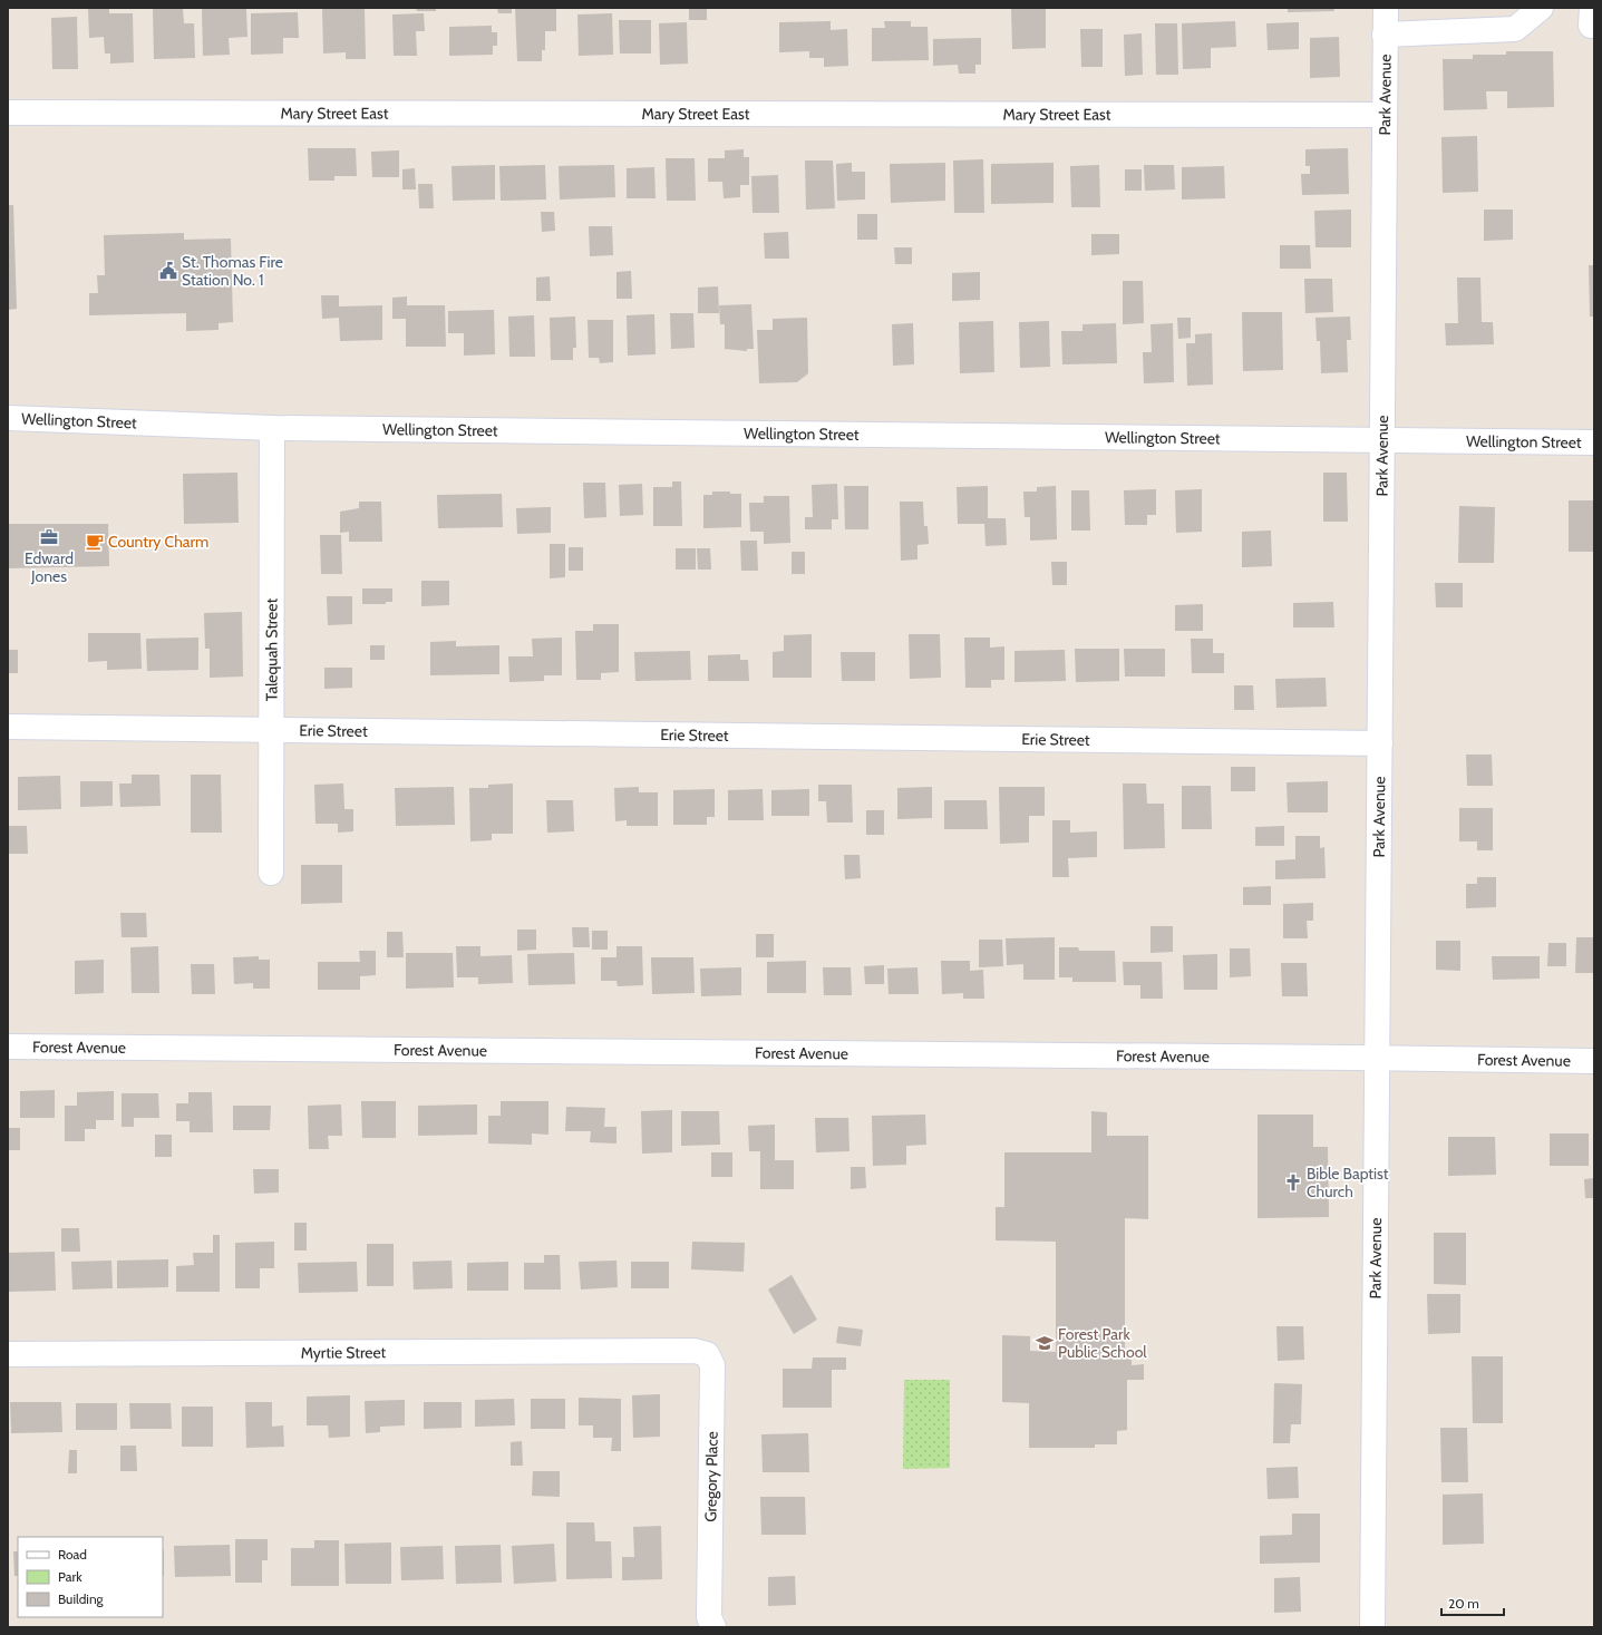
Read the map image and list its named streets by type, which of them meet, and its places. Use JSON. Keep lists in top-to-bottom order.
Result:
{
  "streets": {
    "street": [
      "Park Avenue",
      "Mary Street East",
      "Wellington Street",
      "Talequah Street",
      "Erie Street",
      "Forest Avenue",
      "Myrtie Street",
      "Gregory Place"
    ]
  },
  "crossings": [
    ["Park Avenue", "Mary Street East"],
    ["Park Avenue", "Wellington Street"],
    ["Park Avenue", "Erie Street"],
    ["Park Avenue", "Forest Avenue"],
    ["Wellington Street", "Talequah Street"],
    ["Talequah Street", "Erie Street"],
    ["Myrtie Street", "Gregory Place"]
  ],
  "places": {
    "public building": ["St. Thomas Fire Station No. 1"],
    "office": ["Edward Jones"],
    "cafe": ["Country Charm"],
    "church": ["Bible Baptist Church"],
    "school or university": ["Forest Park Public School"]
  },
  "legend": ["Road", "Park", "Building"],
  "scale_bar": "20 m"
}
